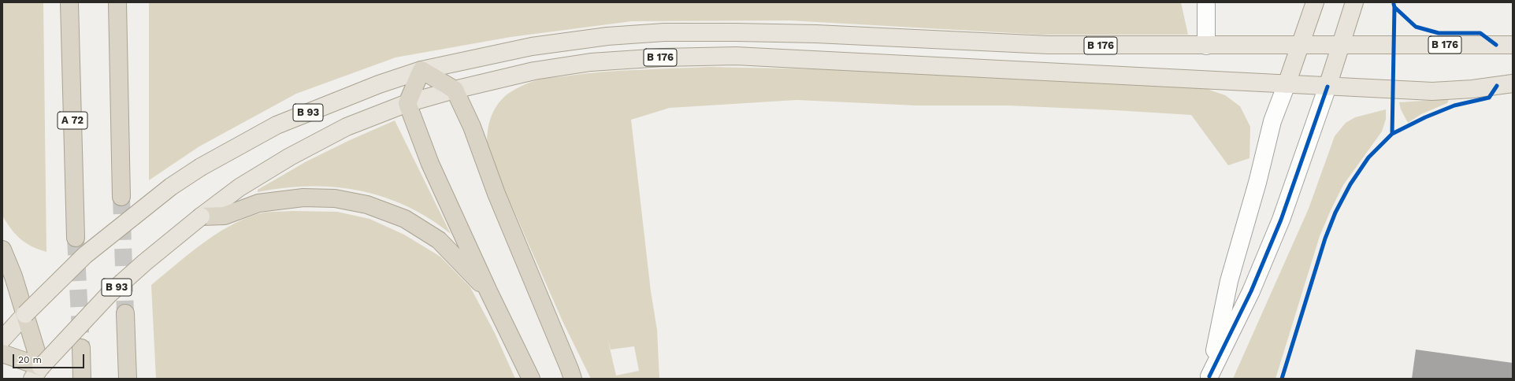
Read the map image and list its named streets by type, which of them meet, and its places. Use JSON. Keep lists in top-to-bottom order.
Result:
{
  "streets": {
    "highway": ["A 72"],
    "main road": ["B 176", "B 93"]
  },
  "crossings": [
    ["B 176", "B 93"]
  ],
  "scale_bar": "20 m"
}
